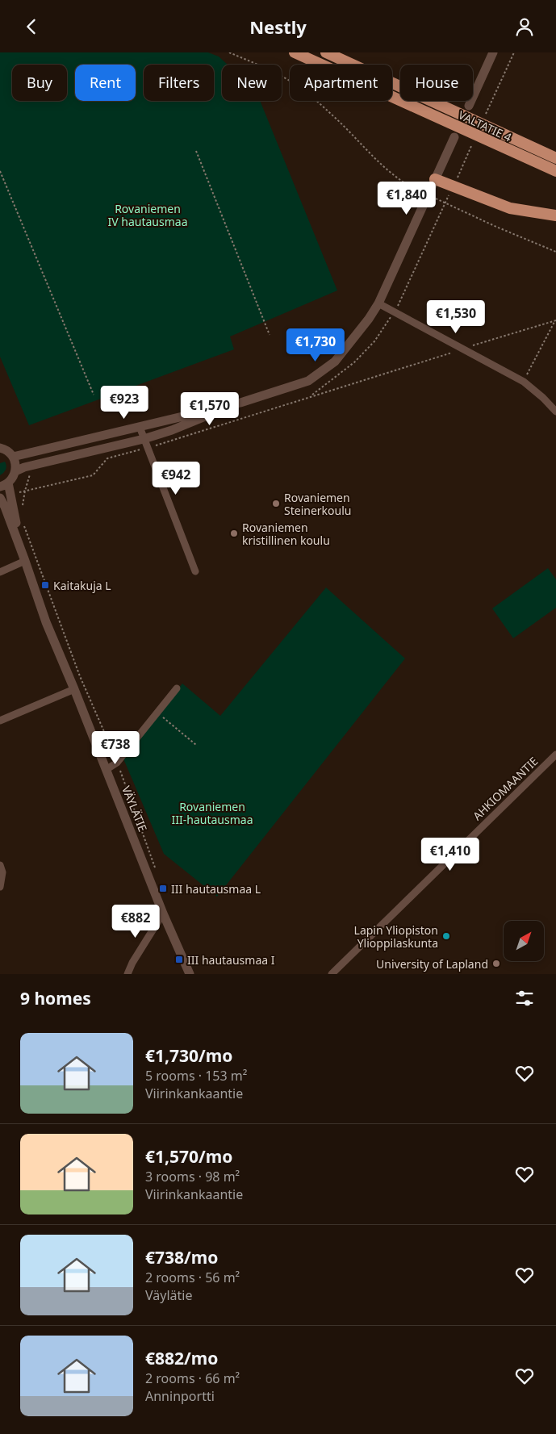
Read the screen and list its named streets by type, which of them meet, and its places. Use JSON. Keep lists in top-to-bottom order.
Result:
{
  "streets": {
    "highway": ["VALTATIE 4"],
    "street": ["AHKIOMAANTIE", "VÄYLÄTIE"]
  },
  "parks": ["Rovaniemen IV hautausmaa", "Rovaniemen III-hautausmaa"],
  "places": {
    "other": [
      "Rovaniemen Steinerkoulu",
      "Rovaniemen kristillinen koulu",
      "Lapin Yliopiston Ylioppilaskunta",
      "University of Lapland"
    ],
    "transit": ["Kaitakuja L", "III hautausmaa L", "III hautausmaa I"]
  },
  "north": "top right",
  "page": {
    "header": "Nestly",
    "chip": [
      "Buy",
      "Rent",
      "Filters",
      "New",
      "Apartment",
      "House"
    ],
    "price": [
      "€1,840",
      "€1,530",
      "€1,730",
      "€923",
      "€1,570",
      "€942",
      "€738",
      "€1,410",
      "€882"
    ],
    "heading": "9 homes",
    "list": [
      {
        "name": "€1,730/mo",
        "note": "5 rooms · 153 m² · Viirinkankaantie"
      },
      {
        "name": "€1,570/mo",
        "note": "3 rooms · 98 m² · Viirinkankaantie"
      },
      {
        "name": "€738/mo",
        "note": "2 rooms · 56 m² · Väylätie"
      },
      {
        "name": "€882/mo",
        "note": "2 rooms · 66 m² · Anninportti"
      }
    ]
  }
}
